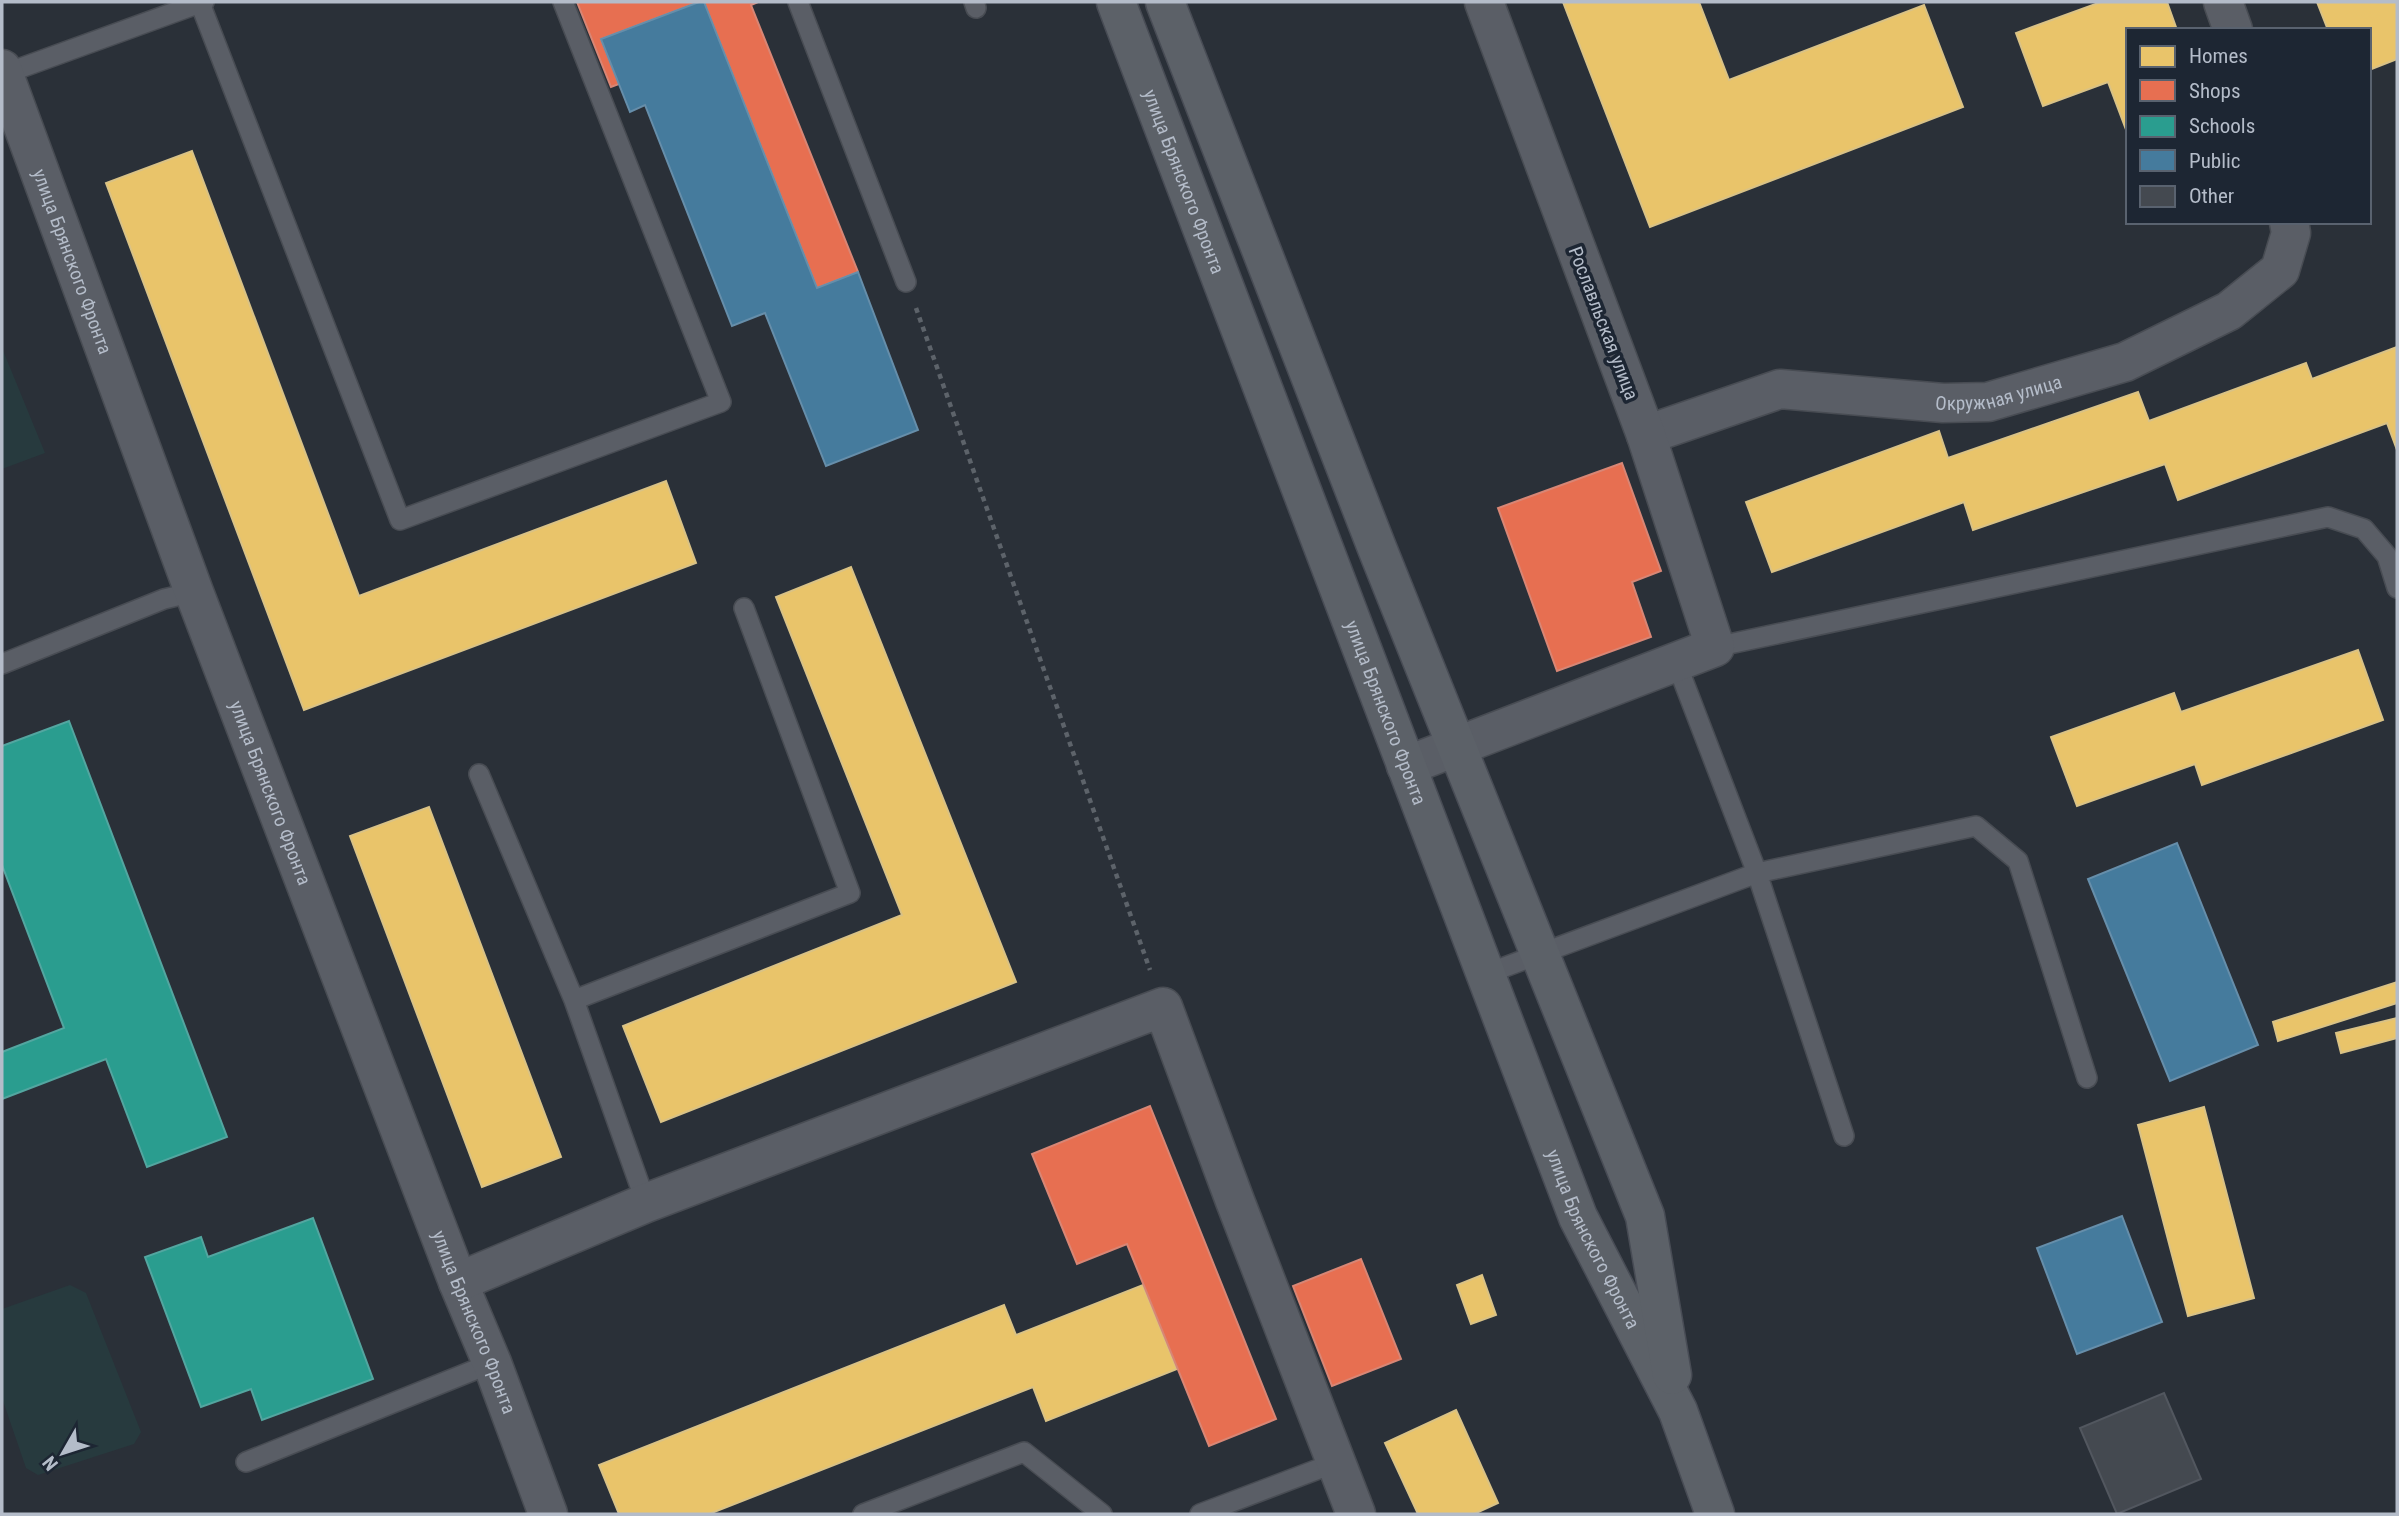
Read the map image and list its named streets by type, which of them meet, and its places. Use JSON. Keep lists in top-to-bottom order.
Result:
{
  "streets": {
    "main road": ["улица Брянского Фронта"],
    "street": ["Рославльская улица", "Окружная улица"]
  },
  "crossings": [
    ["Рославльская улица", "Окружная улица"]
  ],
  "legend": [
    "Homes",
    "Shops",
    "Schools",
    "Public",
    "Other"
  ],
  "north": "bottom left"
}
